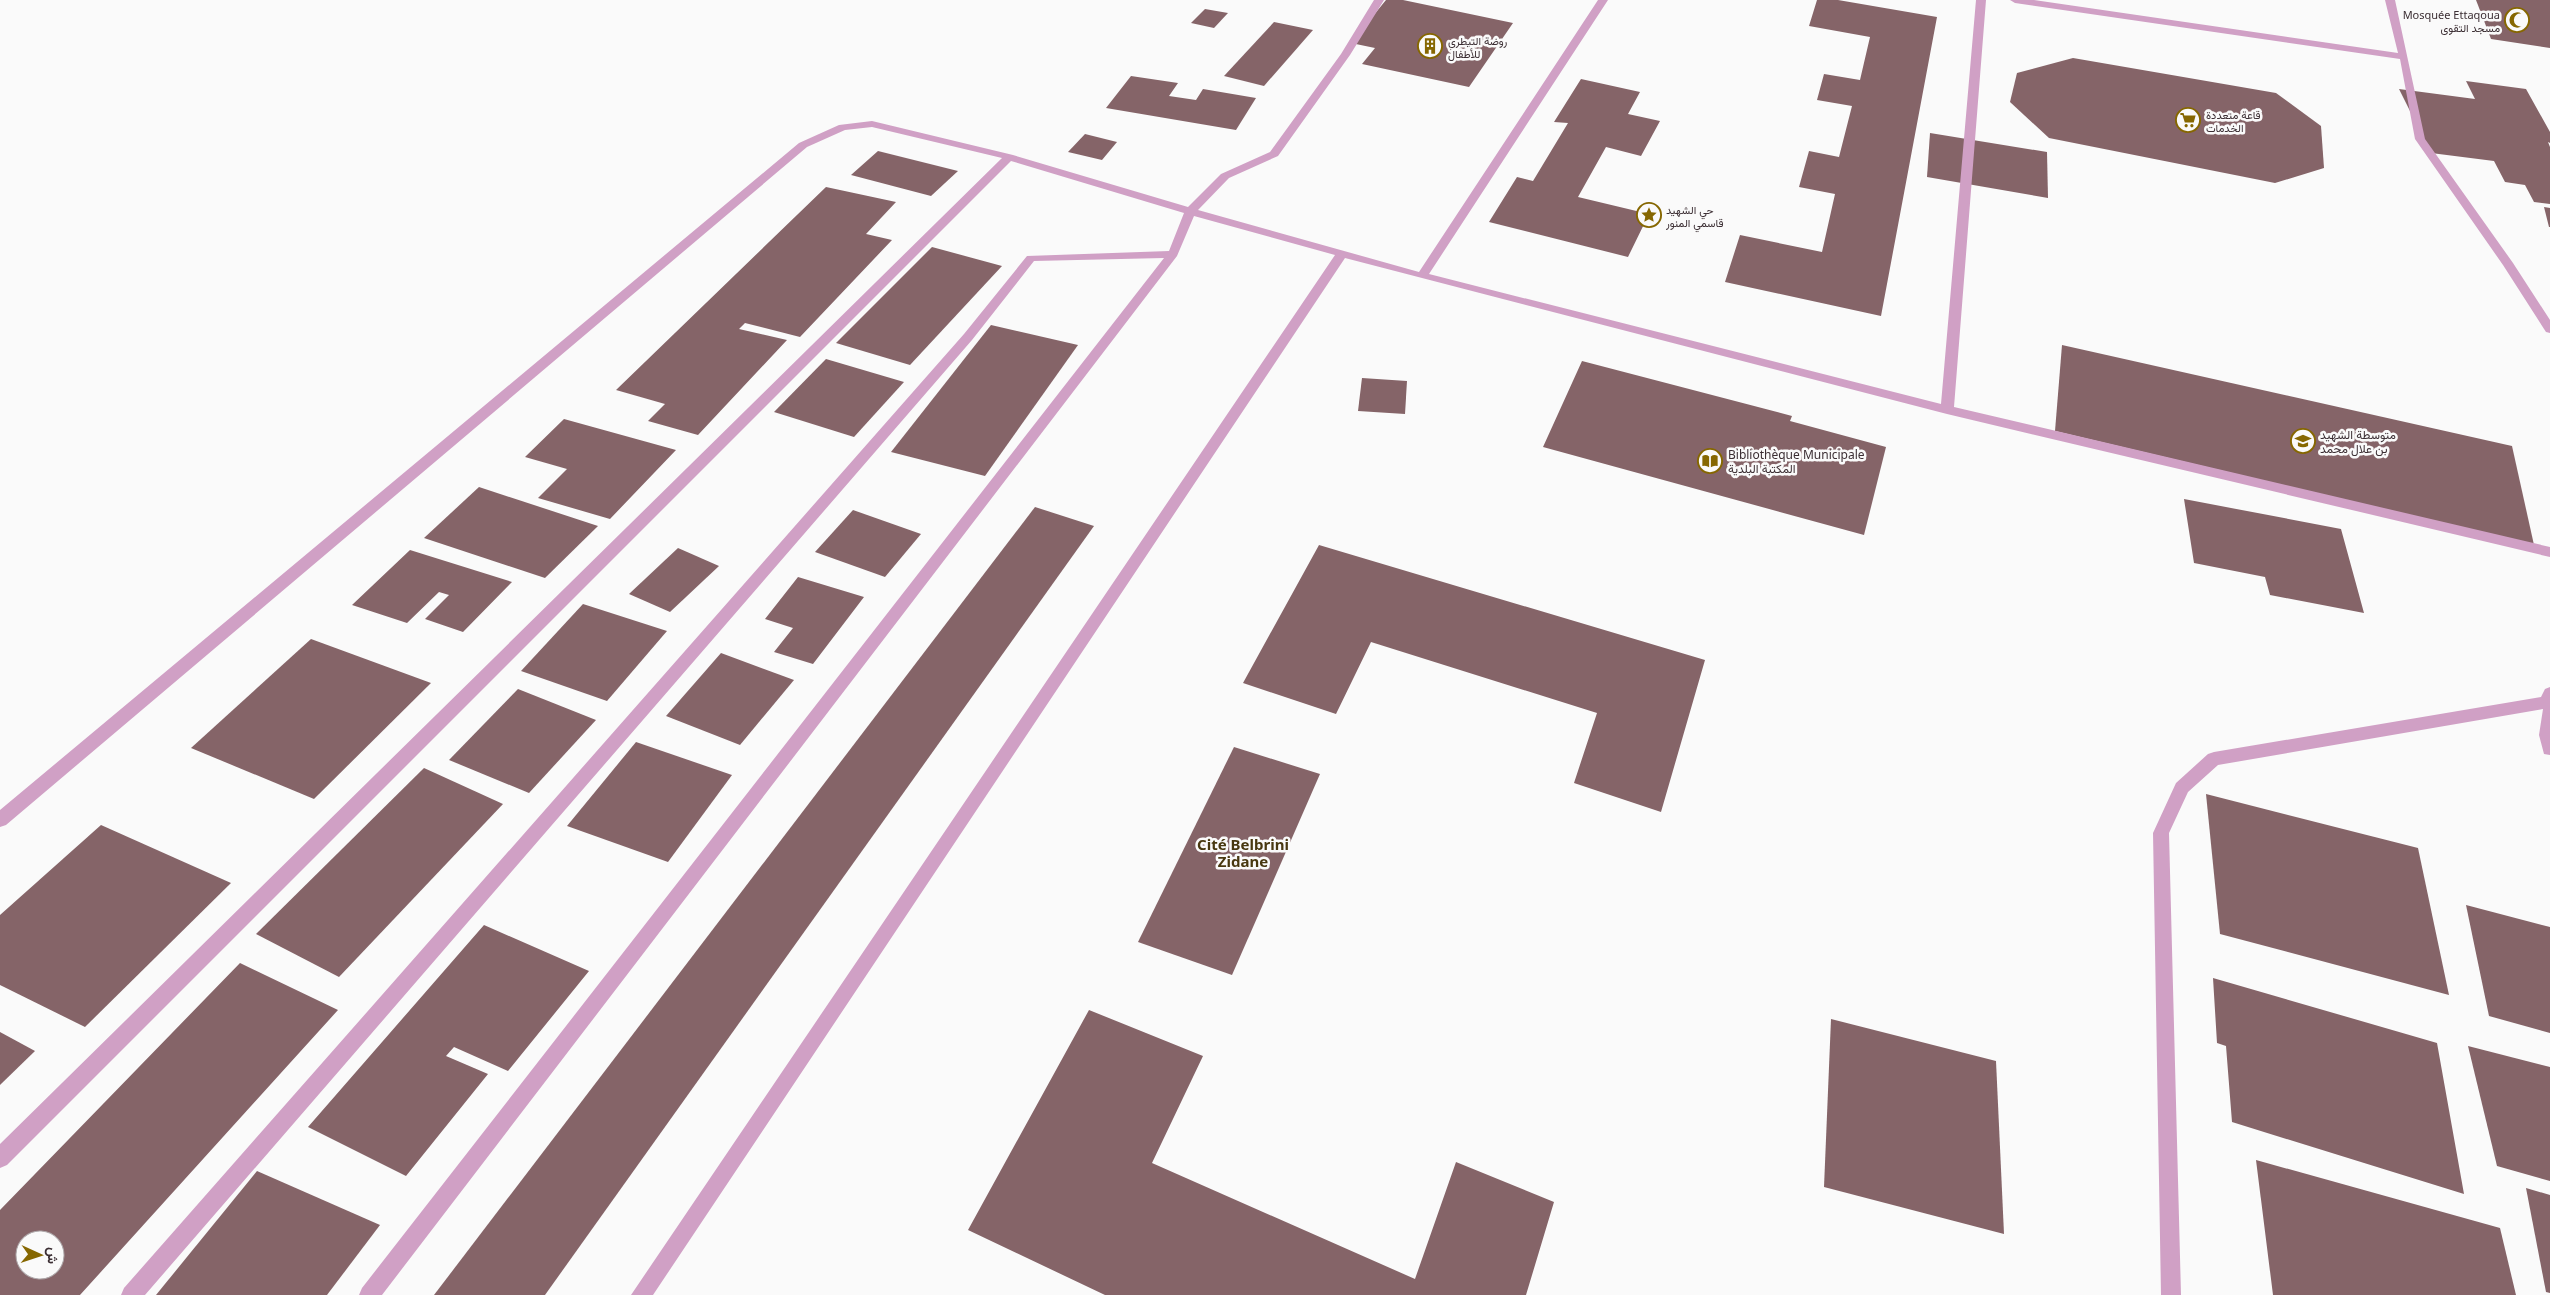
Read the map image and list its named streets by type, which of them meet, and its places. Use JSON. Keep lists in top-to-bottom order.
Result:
{
  "districts": ["Cité Belbrini Zidane"],
  "places": {
    "mosque": ["Mosquée Ettaqoua مسجد التقوى"],
    "building": ["روضة التيطري للأطفال"],
    "supermarket": ["قاعة متعددة الخدمات"],
    "place": ["حي الشهيد قاسمي المنور"],
    "school or university": ["متوسطة الشهيد بن علال محمد"],
    "library": ["Bibliothèque Municipale المكتبة البلدية"]
  },
  "north": "right"
}
